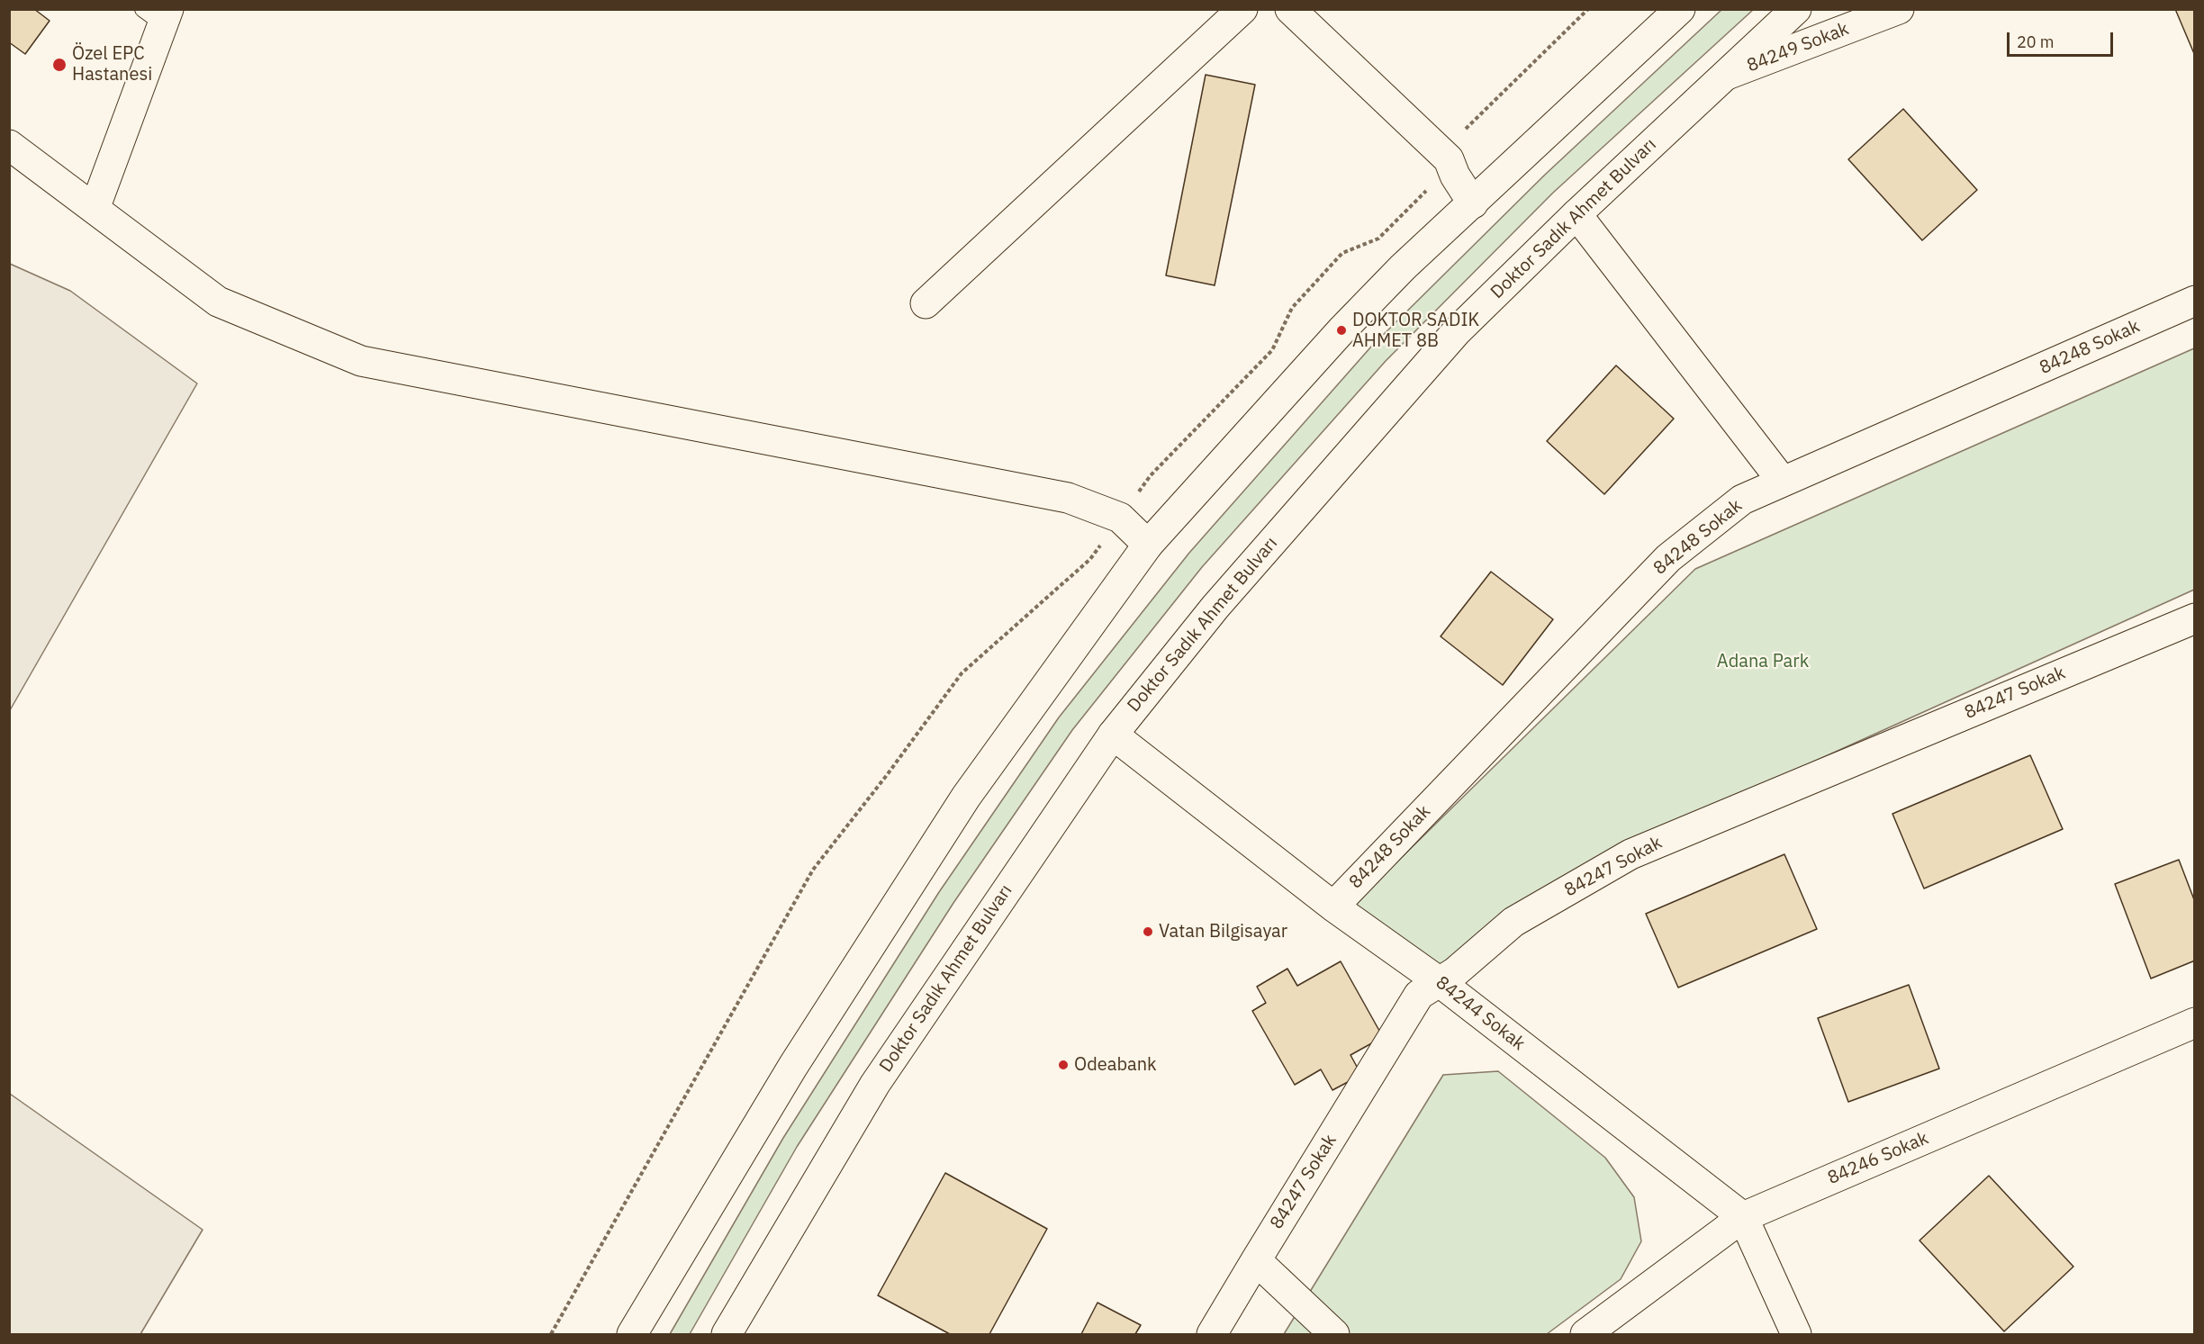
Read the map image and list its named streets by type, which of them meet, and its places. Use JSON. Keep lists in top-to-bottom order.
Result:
{
  "streets": {
    "street": [
      "84249 Sokak",
      "Doktor Sadık Ahmet Bulvarı",
      "84248 Sokak",
      "84247 Sokak",
      "84244 Sokak",
      "84246 Sokak"
    ]
  },
  "crossings": [
    ["84249 Sokak", "Doktor Sadık Ahmet Bulvarı"],
    ["Doktor Sadık Ahmet Bulvarı", "84244 Sokak"],
    ["84248 Sokak", "84244 Sokak"],
    ["84247 Sokak", "84244 Sokak"],
    ["84244 Sokak", "84246 Sokak"]
  ],
  "parks": ["Adana Park"],
  "places": [
    "Özel EPC Hastanesi",
    "DOKTOR SADIK AHMET 8B",
    "Vatan Bilgisayar",
    "Odeabank"
  ],
  "scale_bar": "20 m"
}
